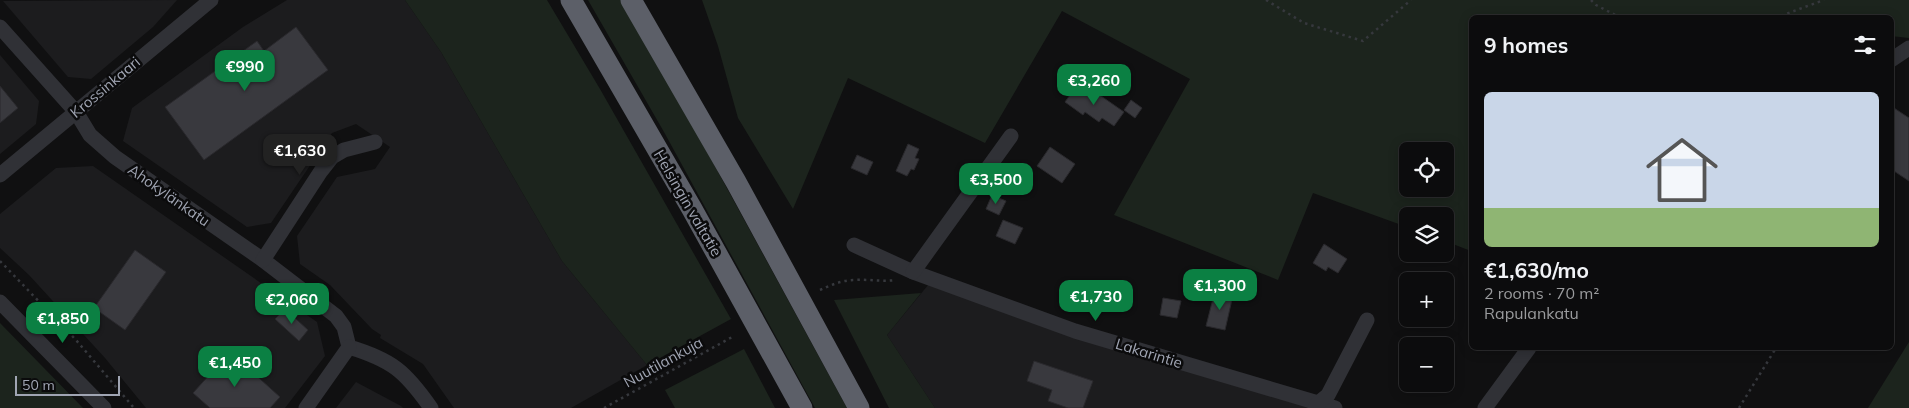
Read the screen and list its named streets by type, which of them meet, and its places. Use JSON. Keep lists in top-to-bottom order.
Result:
{
  "streets": {
    "highway": ["Helsingin valtatie"],
    "street": ["Krossinkaari", "Ahokylänkatu", "Lakarintie"],
    "path": ["Nuutilankuja"]
  },
  "crossings": [
    ["Krossinkaari", "Ahokylänkatu"]
  ],
  "scale_bar": "50 m",
  "page": {
    "heading": "9 homes",
    "price": [
      "€990",
      "€3,260",
      "€1,630",
      "€3,500",
      "€1,300",
      "€1,730",
      "€2,060",
      "€1,850",
      "€1,450"
    ],
    "list": [
      {
        "name": "€1,630/mo",
        "note": "2 rooms · 70 m² · Rapulankatu"
      }
    ],
    "map_buttons": ["+", "−"],
    "scale": "50 m"
  }
}
